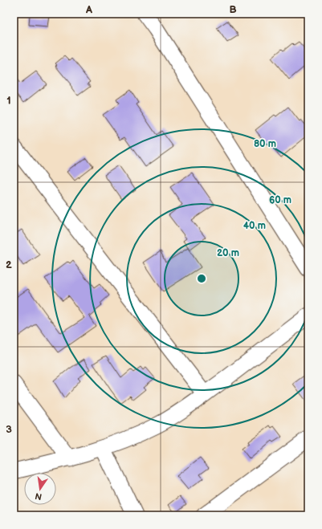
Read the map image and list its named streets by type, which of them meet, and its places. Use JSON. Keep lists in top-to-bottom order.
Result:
{
  "north": "bottom",
  "grid": {
    "columns": ["A", "B"],
    "rows": ["1", "2", "3"]
  },
  "rings": [
    "80 m",
    "60 m",
    "40 m",
    "20 m"
  ]
}
